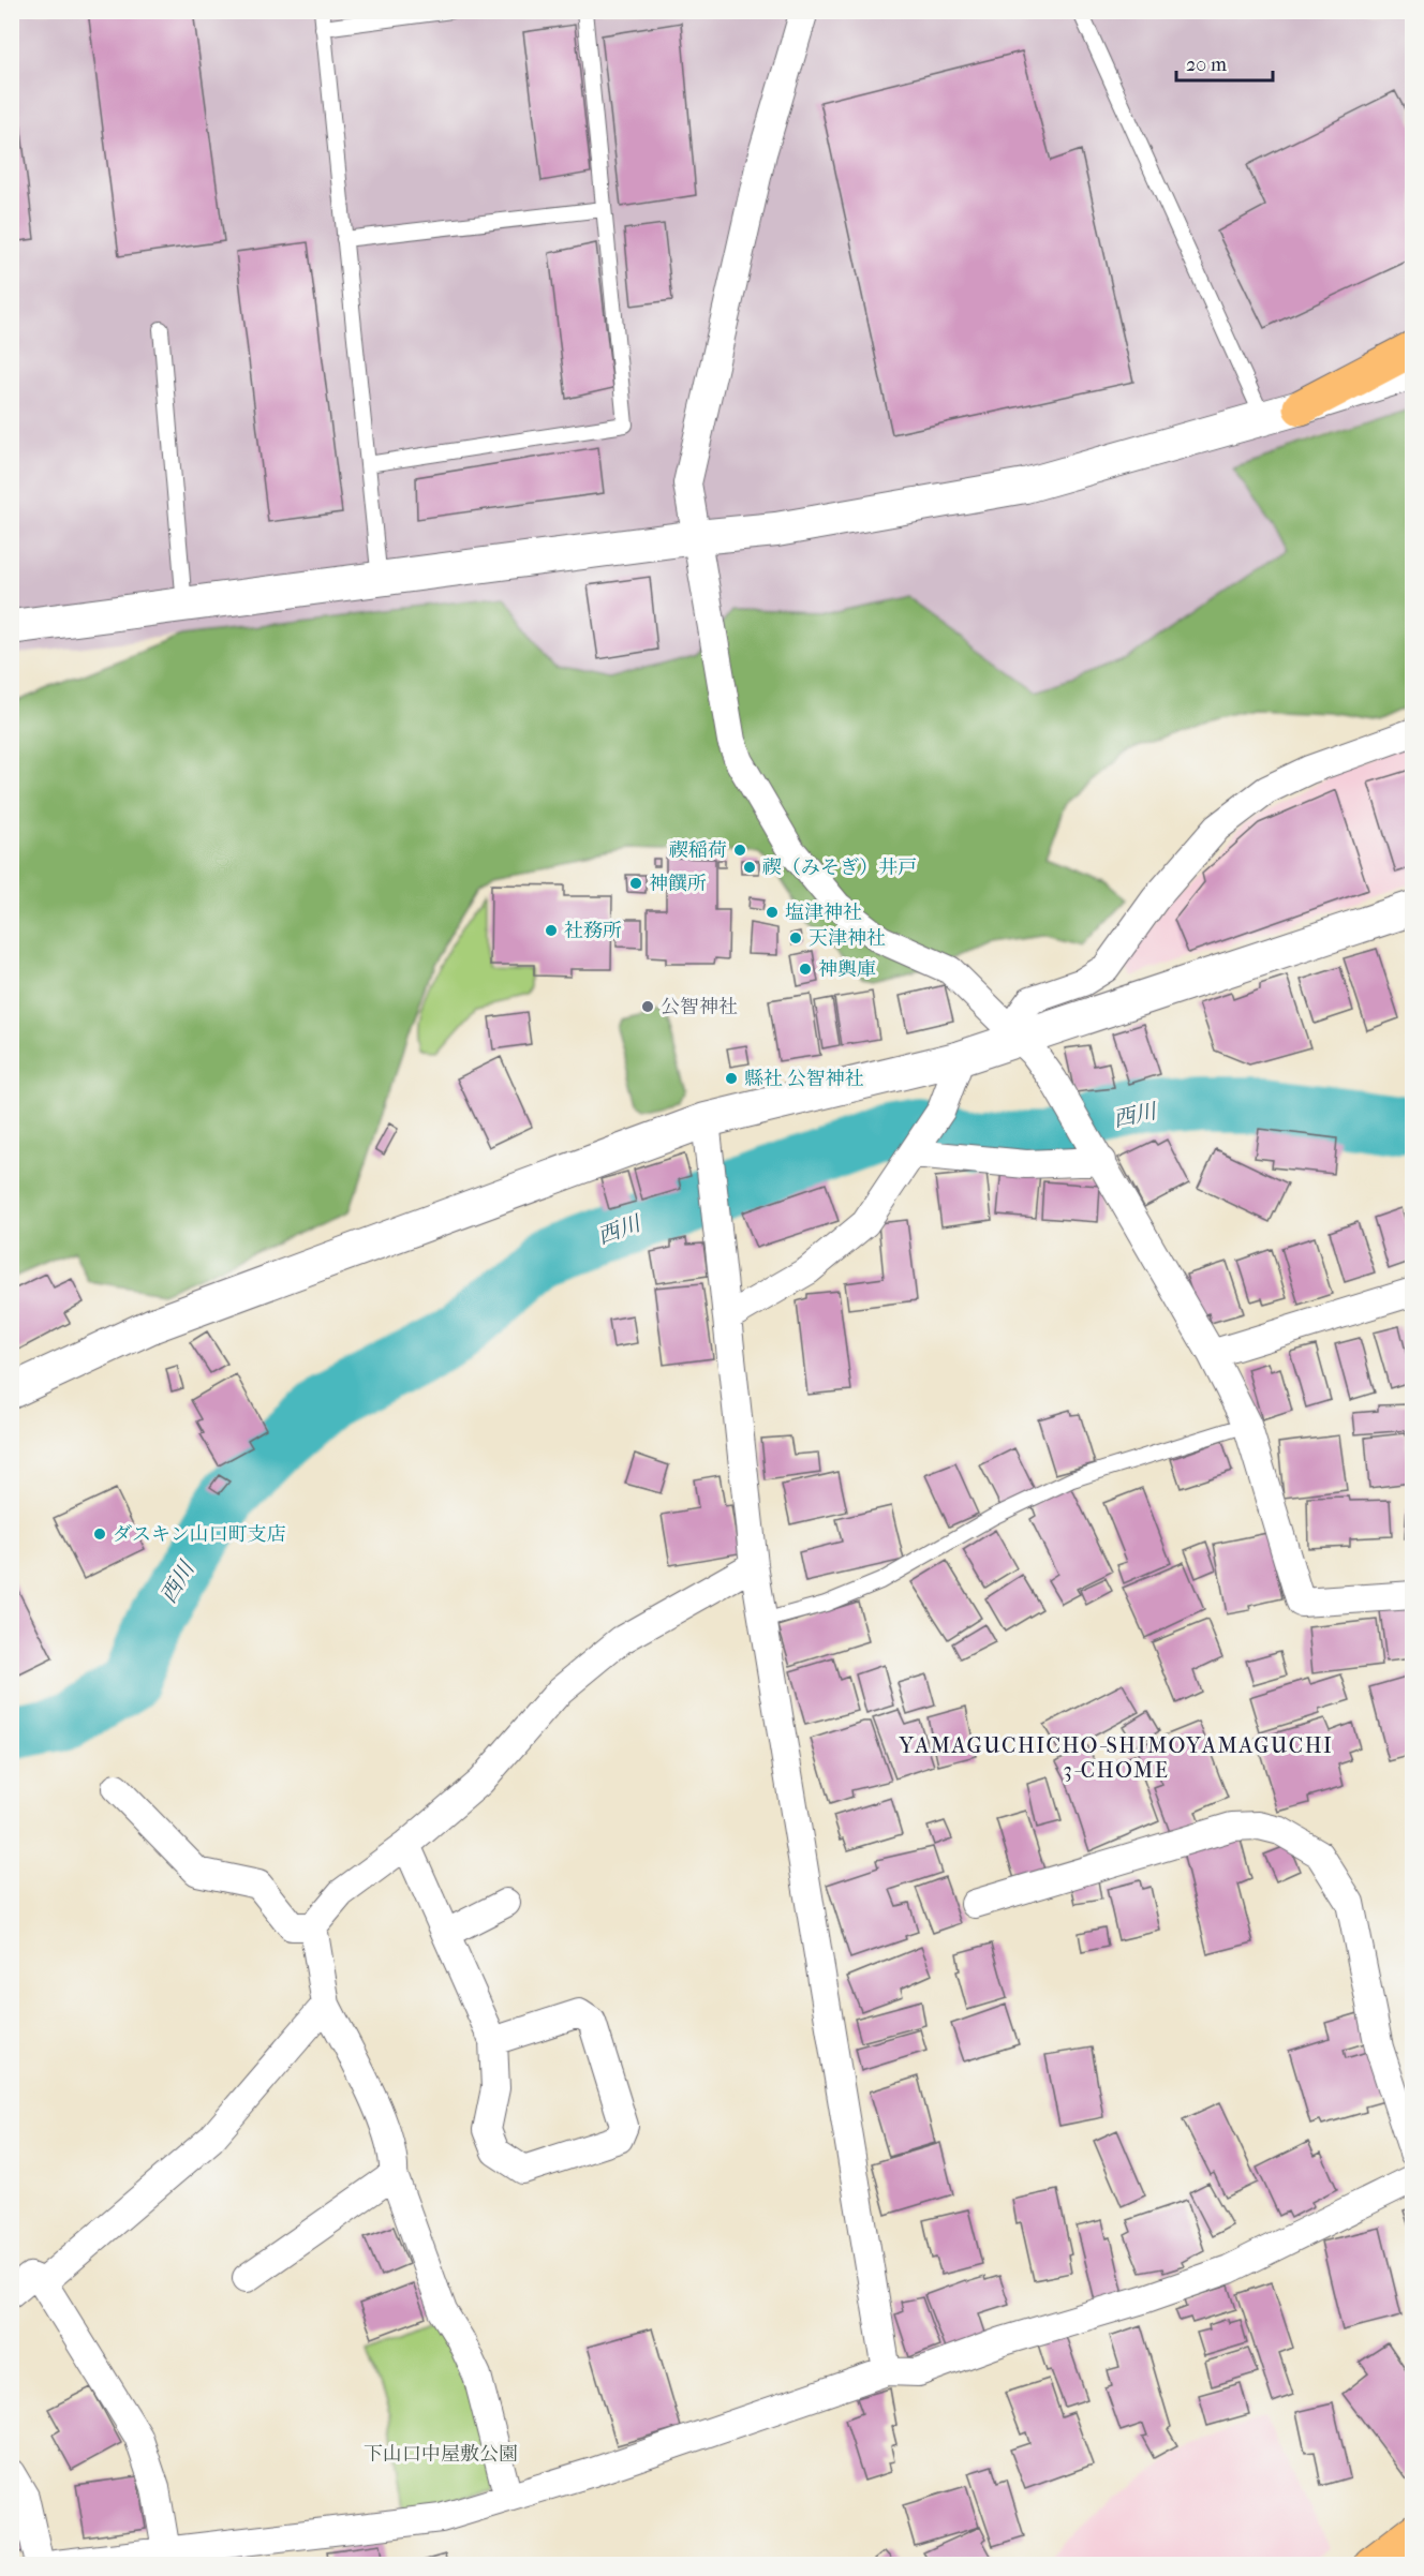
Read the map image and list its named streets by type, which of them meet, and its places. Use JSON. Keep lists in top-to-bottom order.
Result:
{
  "districts": ["YAMAGUCHICHO-SHIMOYAMAGUCHI 3-CHOME"],
  "water": ["西川"],
  "parks": ["下山口中屋敷公園"],
  "places": [
    "禊稲荷",
    "禊（みそぎ）井戸",
    "神饌所",
    "塩津神社",
    "社務所",
    "天津神社",
    "神輿庫",
    "公智神社",
    "縣社 公智神社",
    "ダスキン山口町支店"
  ],
  "scale_bar": "20 m"
}
